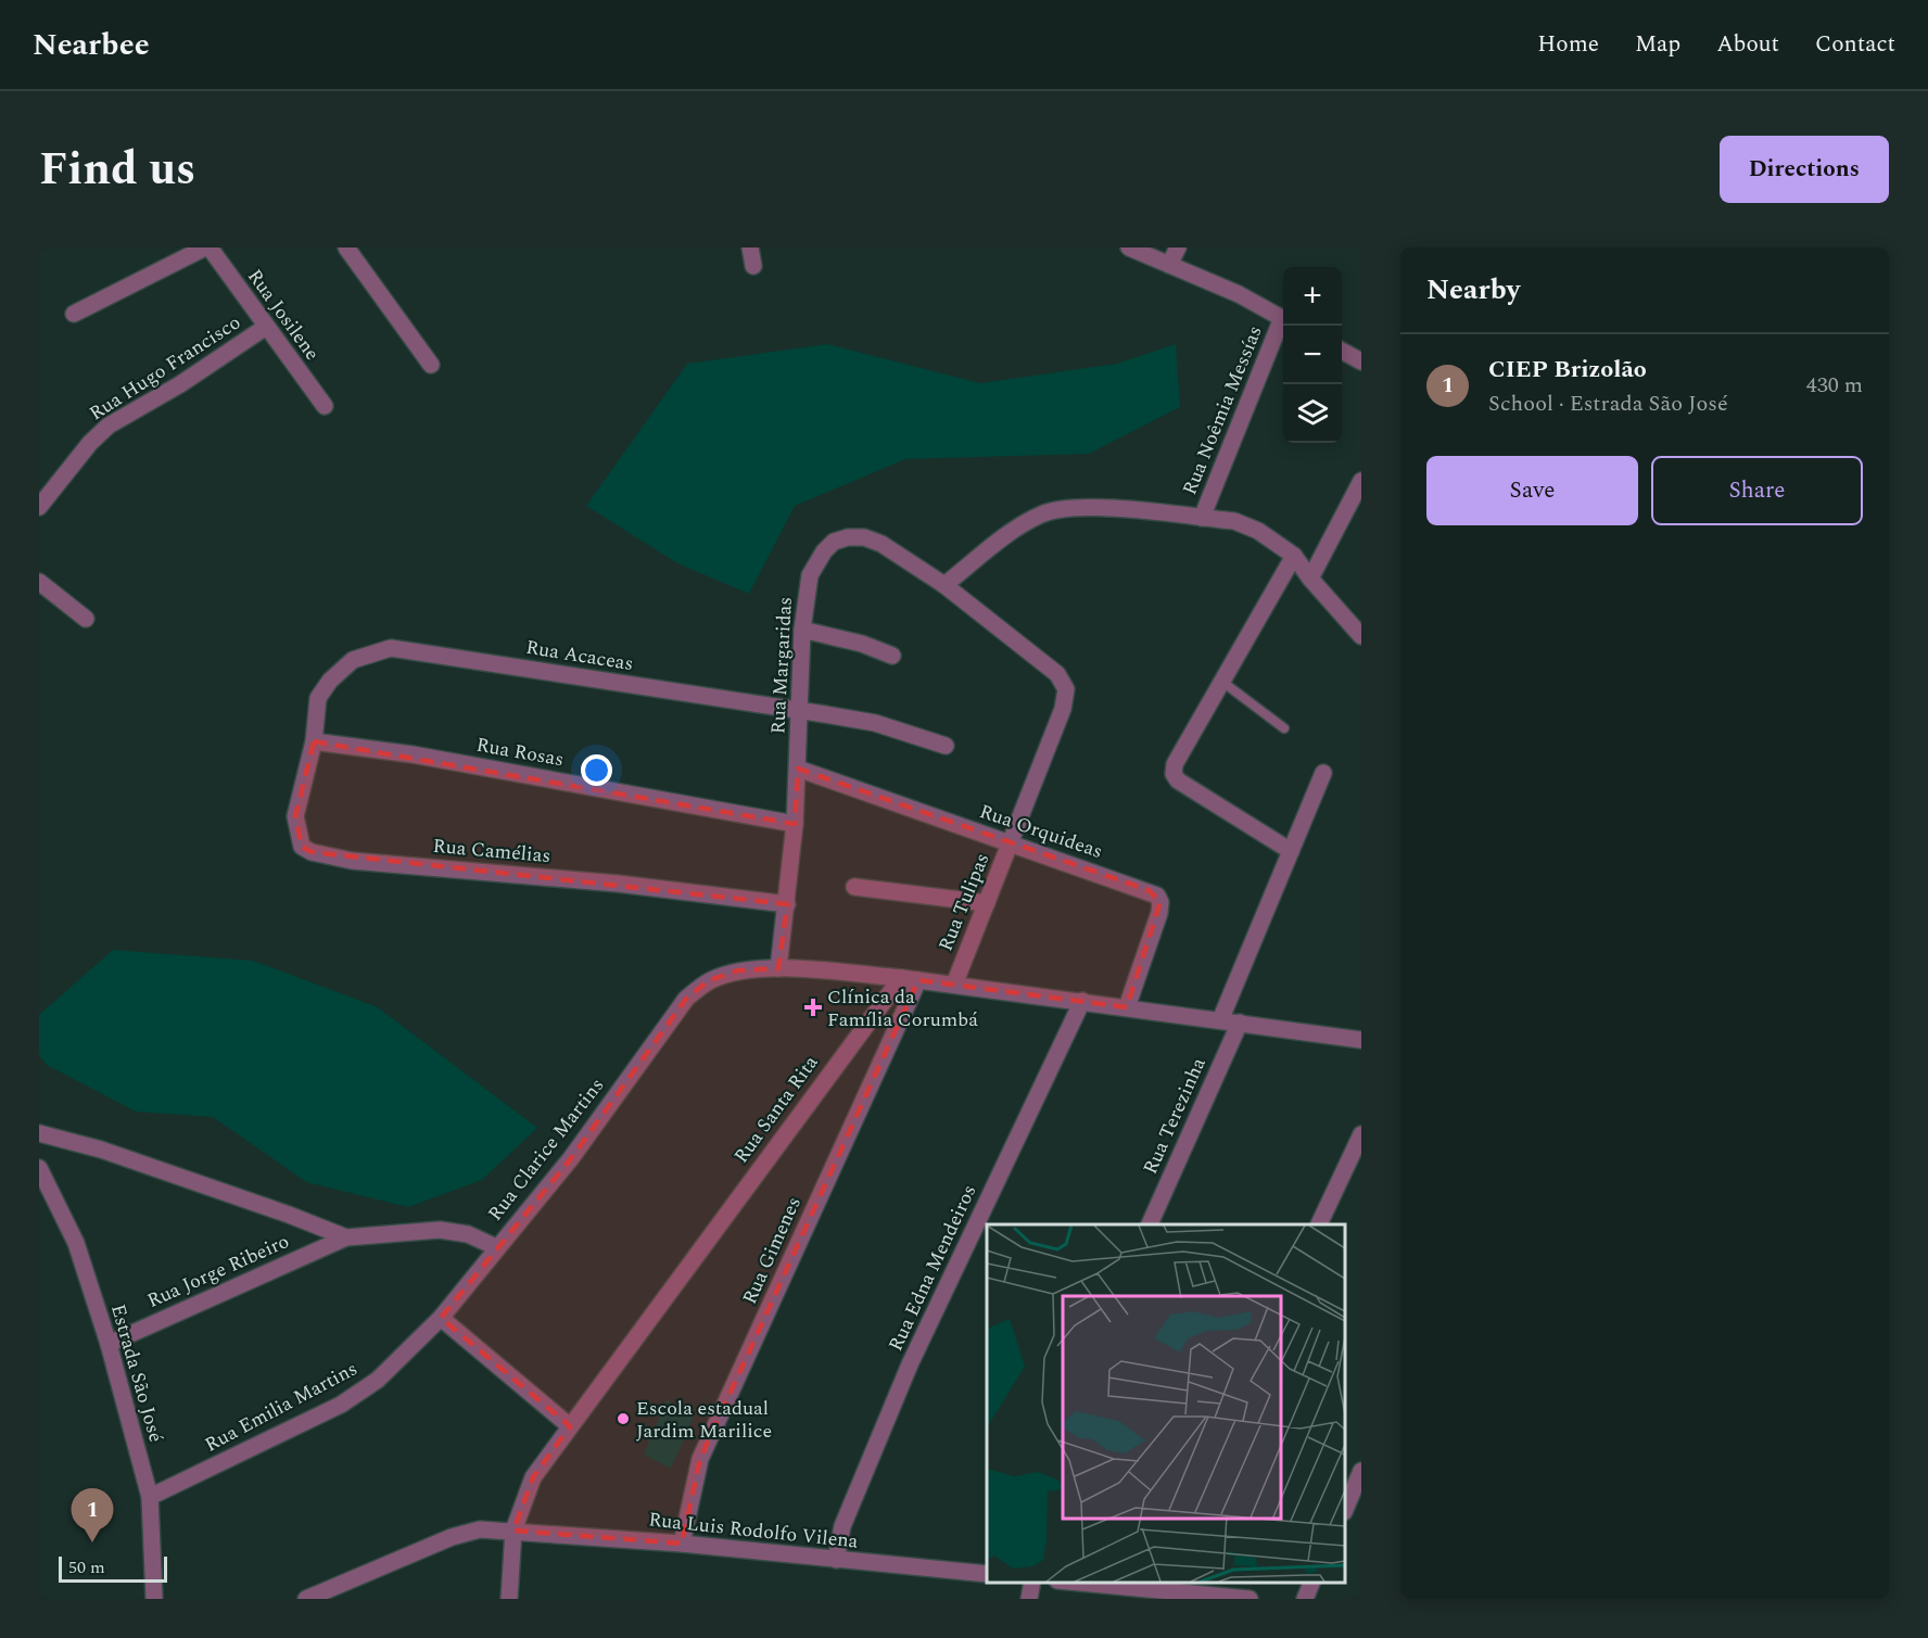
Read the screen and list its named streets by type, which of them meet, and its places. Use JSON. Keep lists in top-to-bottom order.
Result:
{
  "streets": {
    "street": [
      "Rua Josilene",
      "Rua Hugo Francisco",
      "Rua Noêmia Messías",
      "Rua Acaceas",
      "Rua Margaridas",
      "Rua Rosas",
      "Rua Orquideas",
      "Rua Camélias",
      "Rua Tulipas",
      "Rua Santa Rita",
      "Rua Terezinha",
      "Rua Clarice Martins",
      "Rua Gimenes",
      "Rua Edna Mendeiros",
      "Rua Jorge Ribeiro",
      "Estrada São José",
      "Rua Emilia Martins",
      "Rua Luis Rodolfo Vilena"
    ]
  },
  "crossings": [
    ["Rua Josilene", "Rua Hugo Francisco"],
    ["Rua Acaceas", "Rua Margaridas"],
    ["Rua Acaceas", "Rua Camélias"],
    ["Rua Margaridas", "Rua Rosas"],
    ["Rua Margaridas", "Rua Orquideas"],
    ["Rua Margaridas", "Rua Camélias"],
    ["Rua Margaridas", "Rua Tulipas"],
    ["Rua Margaridas", "Rua Clarice Martins"],
    ["Rua Rosas", "Rua Camélias"],
    ["Rua Orquideas", "Rua Tulipas"],
    ["Rua Santa Rita", "Rua Clarice Martins"],
    ["Rua Santa Rita", "Rua Gimenes"],
    ["Rua Santa Rita", "Rua Luis Rodolfo Vilena"],
    ["Rua Clarice Martins", "Rua Gimenes"],
    ["Rua Clarice Martins", "Rua Jorge Ribeiro"],
    ["Rua Clarice Martins", "Rua Emilia Martins"],
    ["Rua Gimenes", "Rua Luis Rodolfo Vilena"],
    ["Rua Edna Mendeiros", "Rua Luis Rodolfo Vilena"],
    ["Rua Jorge Ribeiro", "Estrada São José"],
    ["Estrada São José", "Rua Emilia Martins"]
  ],
  "places": {
    "health": ["Clínica da Família Corumbá"],
    "other": ["Escola estadual Jardim Marilice"]
  },
  "scale_bar": "50 m",
  "page": {
    "header": "Nearbee",
    "nav": [
      "Home",
      "Map",
      "About",
      "Contact"
    ],
    "title": "Find us",
    "buttons": [
      "Directions",
      ["Save", "Share"]
    ],
    "heading": "Nearby",
    "map_buttons": ["+", "−"],
    "list": [
      {
        "mark": "1",
        "name": "CIEP Brizolão",
        "note": "School · Estrada São José",
        "value": "430 m"
      }
    ],
    "pins": "1",
    "scale": "50 m"
  }
}
